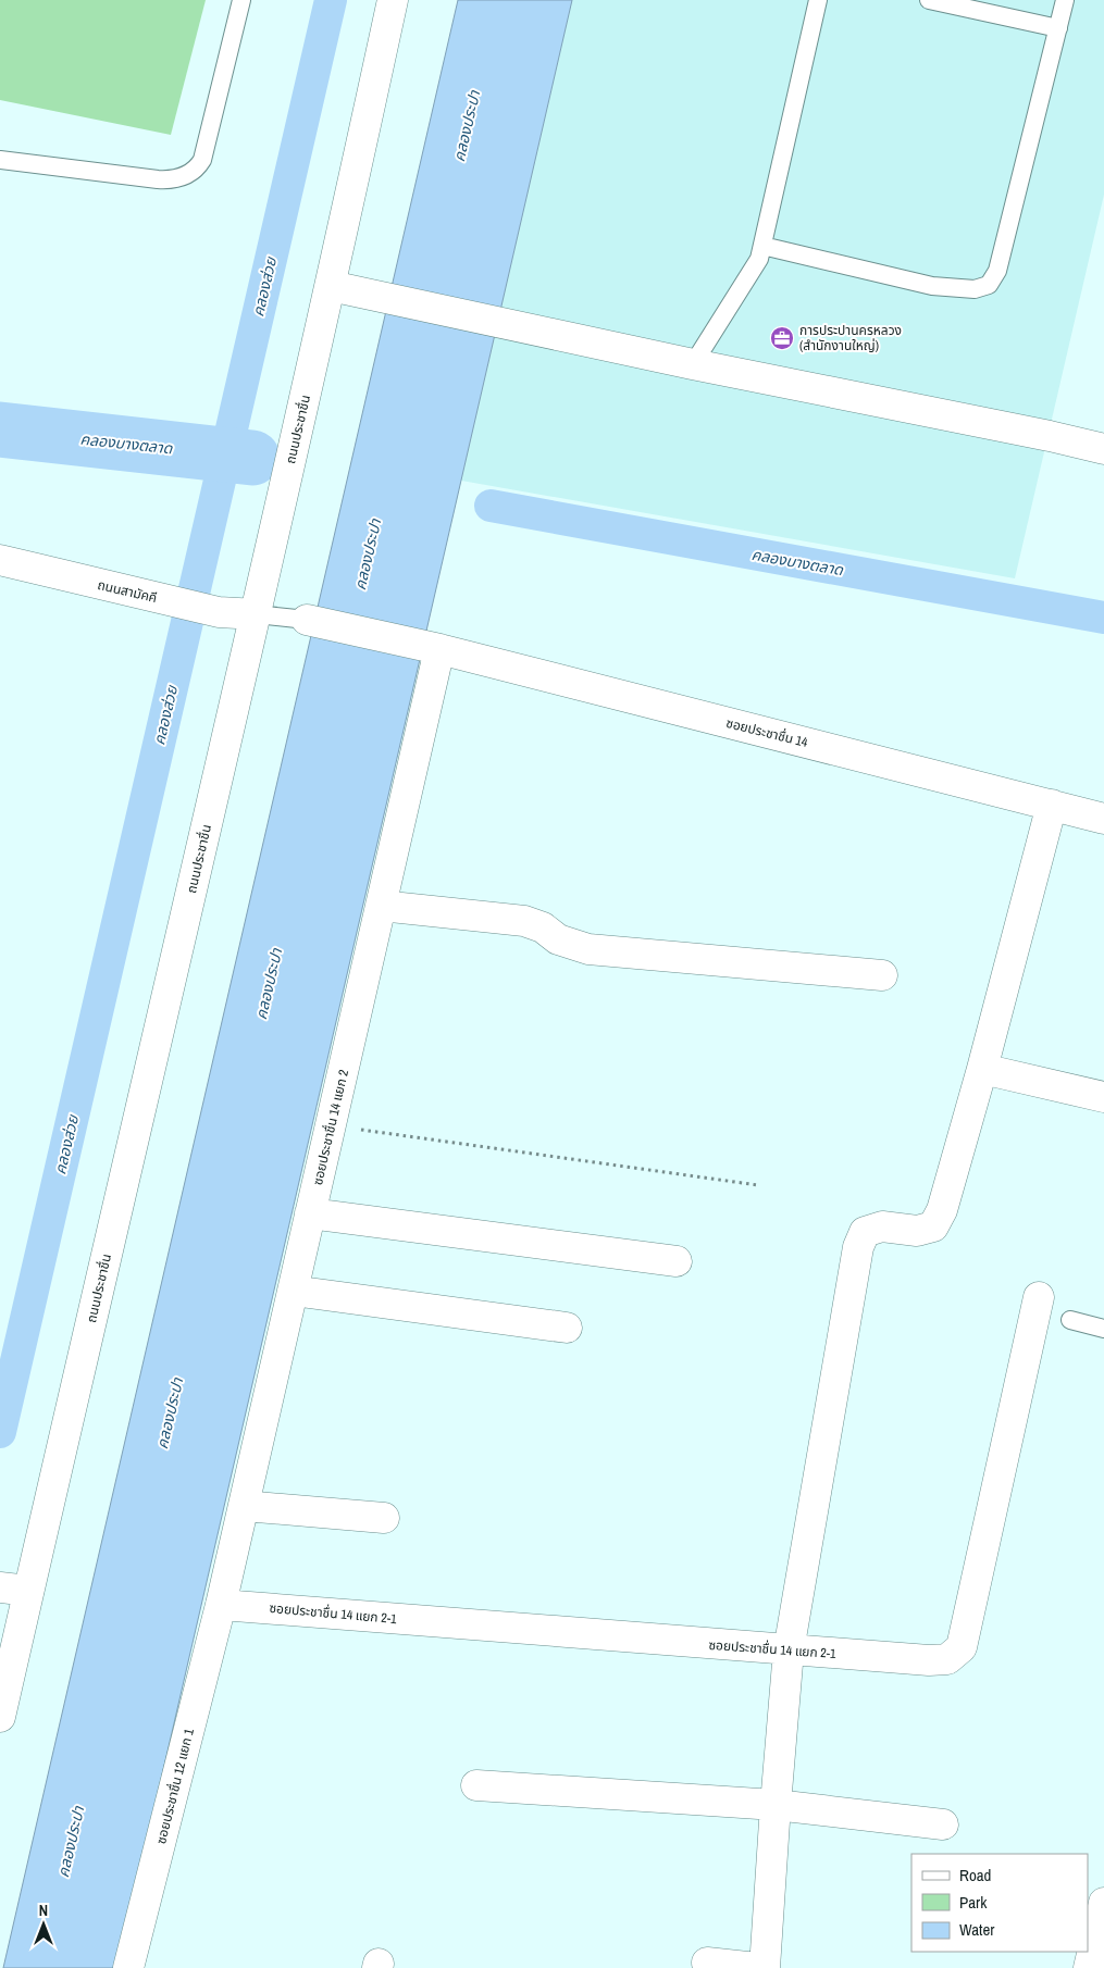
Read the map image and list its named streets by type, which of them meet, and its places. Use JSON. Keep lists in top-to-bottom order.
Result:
{
  "streets": {
    "street": [
      "ถนนประชาชื่น",
      "ถนนสามัคคี",
      "ซอยประชาชื่น 14",
      "ซอยประชาชื่น 14 แยก 2",
      "ซอยประชาชื่น 14 แยก 2-1",
      "ซอยประชาชื่น 12 แยก 1"
    ]
  },
  "crossings": [
    ["ถนนประชาชื่น", "ถนนสามัคคี"],
    ["ซอยประชาชื่น 14", "ซอยประชาชื่น 14 แยก 2"],
    ["ซอยประชาชื่น 14 แยก 2", "ซอยประชาชื่น 14 แยก 2-1"],
    ["ซอยประชาชื่น 14 แยก 2", "ซอยประชาชื่น 12 แยก 1"],
    ["ซอยประชาชื่น 14 แยก 2-1", "ซอยประชาชื่น 12 แยก 1"]
  ],
  "water": ["คลองประปา", "คลองส่วย", "คลองบางตลาด"],
  "places": {
    "office": ["การประปานครหลวง (สำนักงานใหญ่)"]
  },
  "legend": ["Road", "Park", "Water"],
  "north": "top"
}
